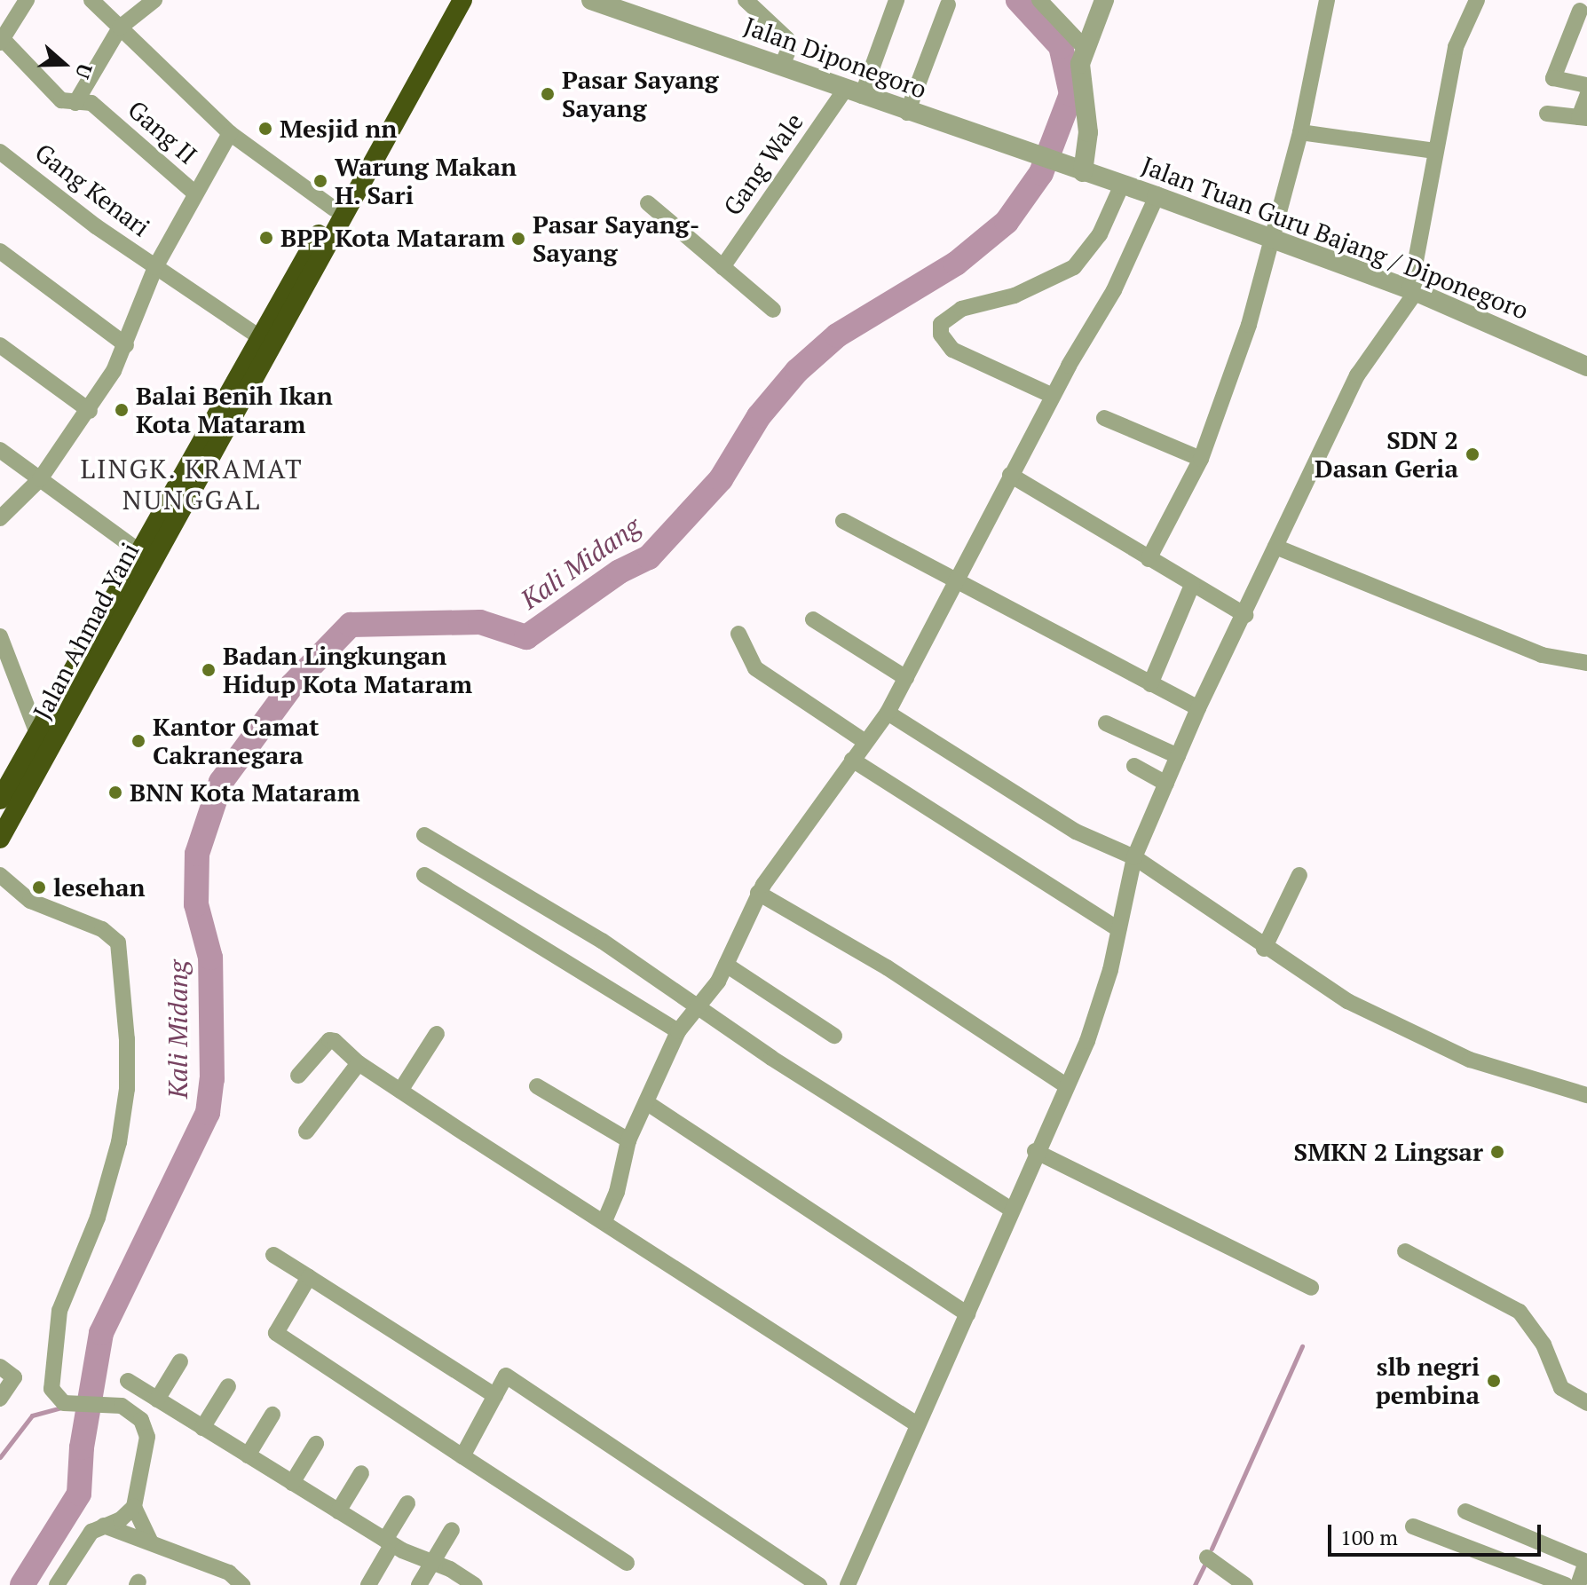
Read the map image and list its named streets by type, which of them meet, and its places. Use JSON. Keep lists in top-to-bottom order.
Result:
{
  "streets": {
    "highway": ["Jalan Ahmad Yani"],
    "street": [
      "Jalan Diponegoro",
      "Gang II",
      "Gang Wale",
      "Gang Kenari",
      "Jalan Tuan Guru Bajang / Diponegoro"
    ]
  },
  "crossings": [
    ["Jalan Diponegoro", "Gang Wale"],
    ["Jalan Diponegoro", "Jalan Tuan Guru Bajang / Diponegoro"]
  ],
  "districts": ["LINGK. KRAMAT NUNGGAL"],
  "water": ["Kali Midang"],
  "places": [
    "Pasar Sayang Sayang",
    "Mesjid nn",
    "Warung Makan H. Sari",
    "BPP Kota Mataram",
    "Pasar Sayang- Sayang",
    "Balai Benih Ikan Kota Mataram",
    "SDN 2 Dasan Geria",
    "Badan Lingkungan Hidup Kota Mataram",
    "Kantor Camat Cakranegara",
    "BNN Kota Mataram",
    "lesehan",
    "SMKN 2 Lingsar",
    "slb negri pembina"
  ],
  "scale_bar": "100 m",
  "north": "right"
}
